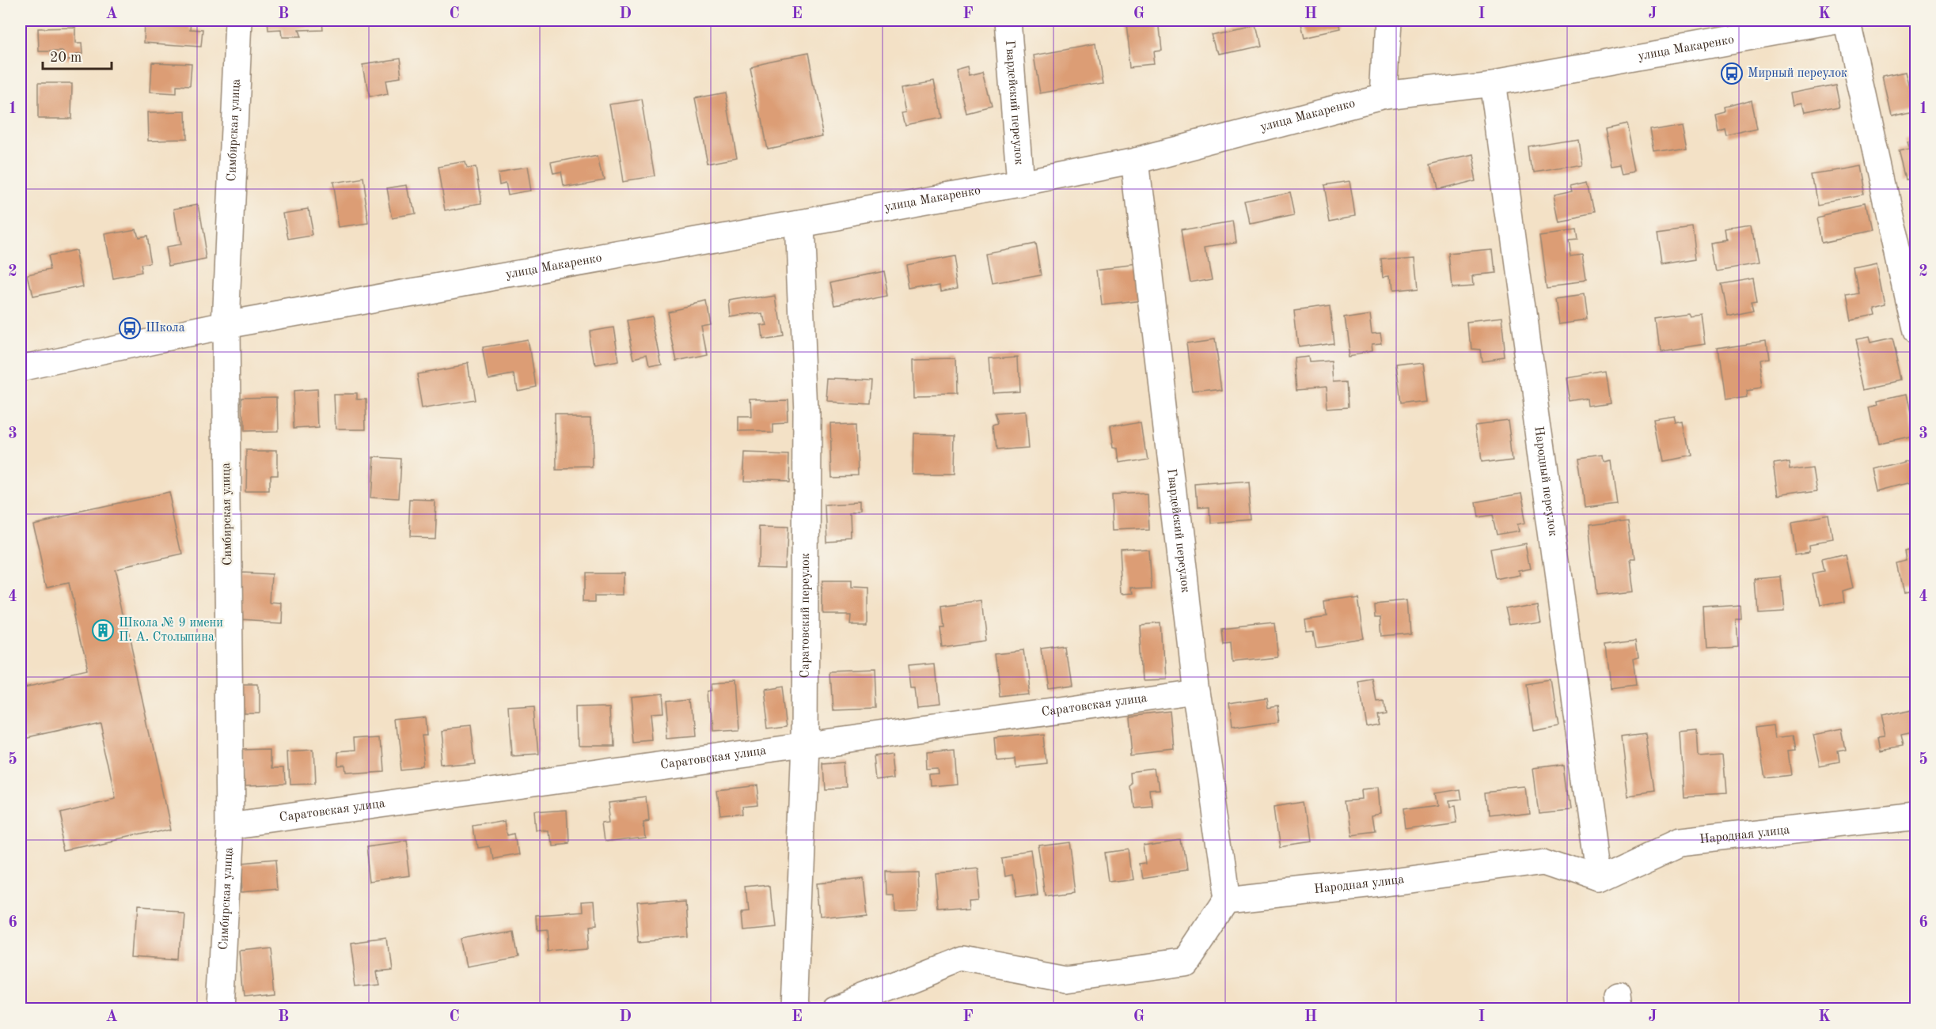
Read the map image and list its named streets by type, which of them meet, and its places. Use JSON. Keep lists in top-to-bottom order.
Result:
{
  "streets": {
    "street": [
      "улица Макаренко",
      "Гвардейский переулок",
      "Симбирская улица",
      "Народный переулок",
      "Саратовский переулок",
      "Саратовская улица",
      "Народная улица"
    ]
  },
  "crossings": [
    ["улица Макаренко", "Гвардейский переулок"],
    ["улица Макаренко", "Симбирская улица"],
    ["улица Макаренко", "Народный переулок"],
    ["улица Макаренко", "Саратовский переулок"],
    ["Гвардейский переулок", "Саратовская улица"],
    ["Гвардейский переулок", "Народная улица"],
    ["Симбирская улица", "Саратовская улица"],
    ["Народный переулок", "Народная улица"],
    ["Саратовский переулок", "Саратовская улица"]
  ],
  "places": {
    "bus stop": ["Мирный переулок", "Школа"],
    "building": ["Школа № 9 имени П. А. Столыпина"]
  },
  "scale_bar": "20 m",
  "grid": {
    "columns": [
      "A",
      "B",
      "C",
      "D",
      "E",
      "F",
      "G",
      "H",
      "I",
      "J",
      "K"
    ],
    "rows": [
      "1",
      "2",
      "3",
      "4",
      "5",
      "6"
    ]
  }
}
